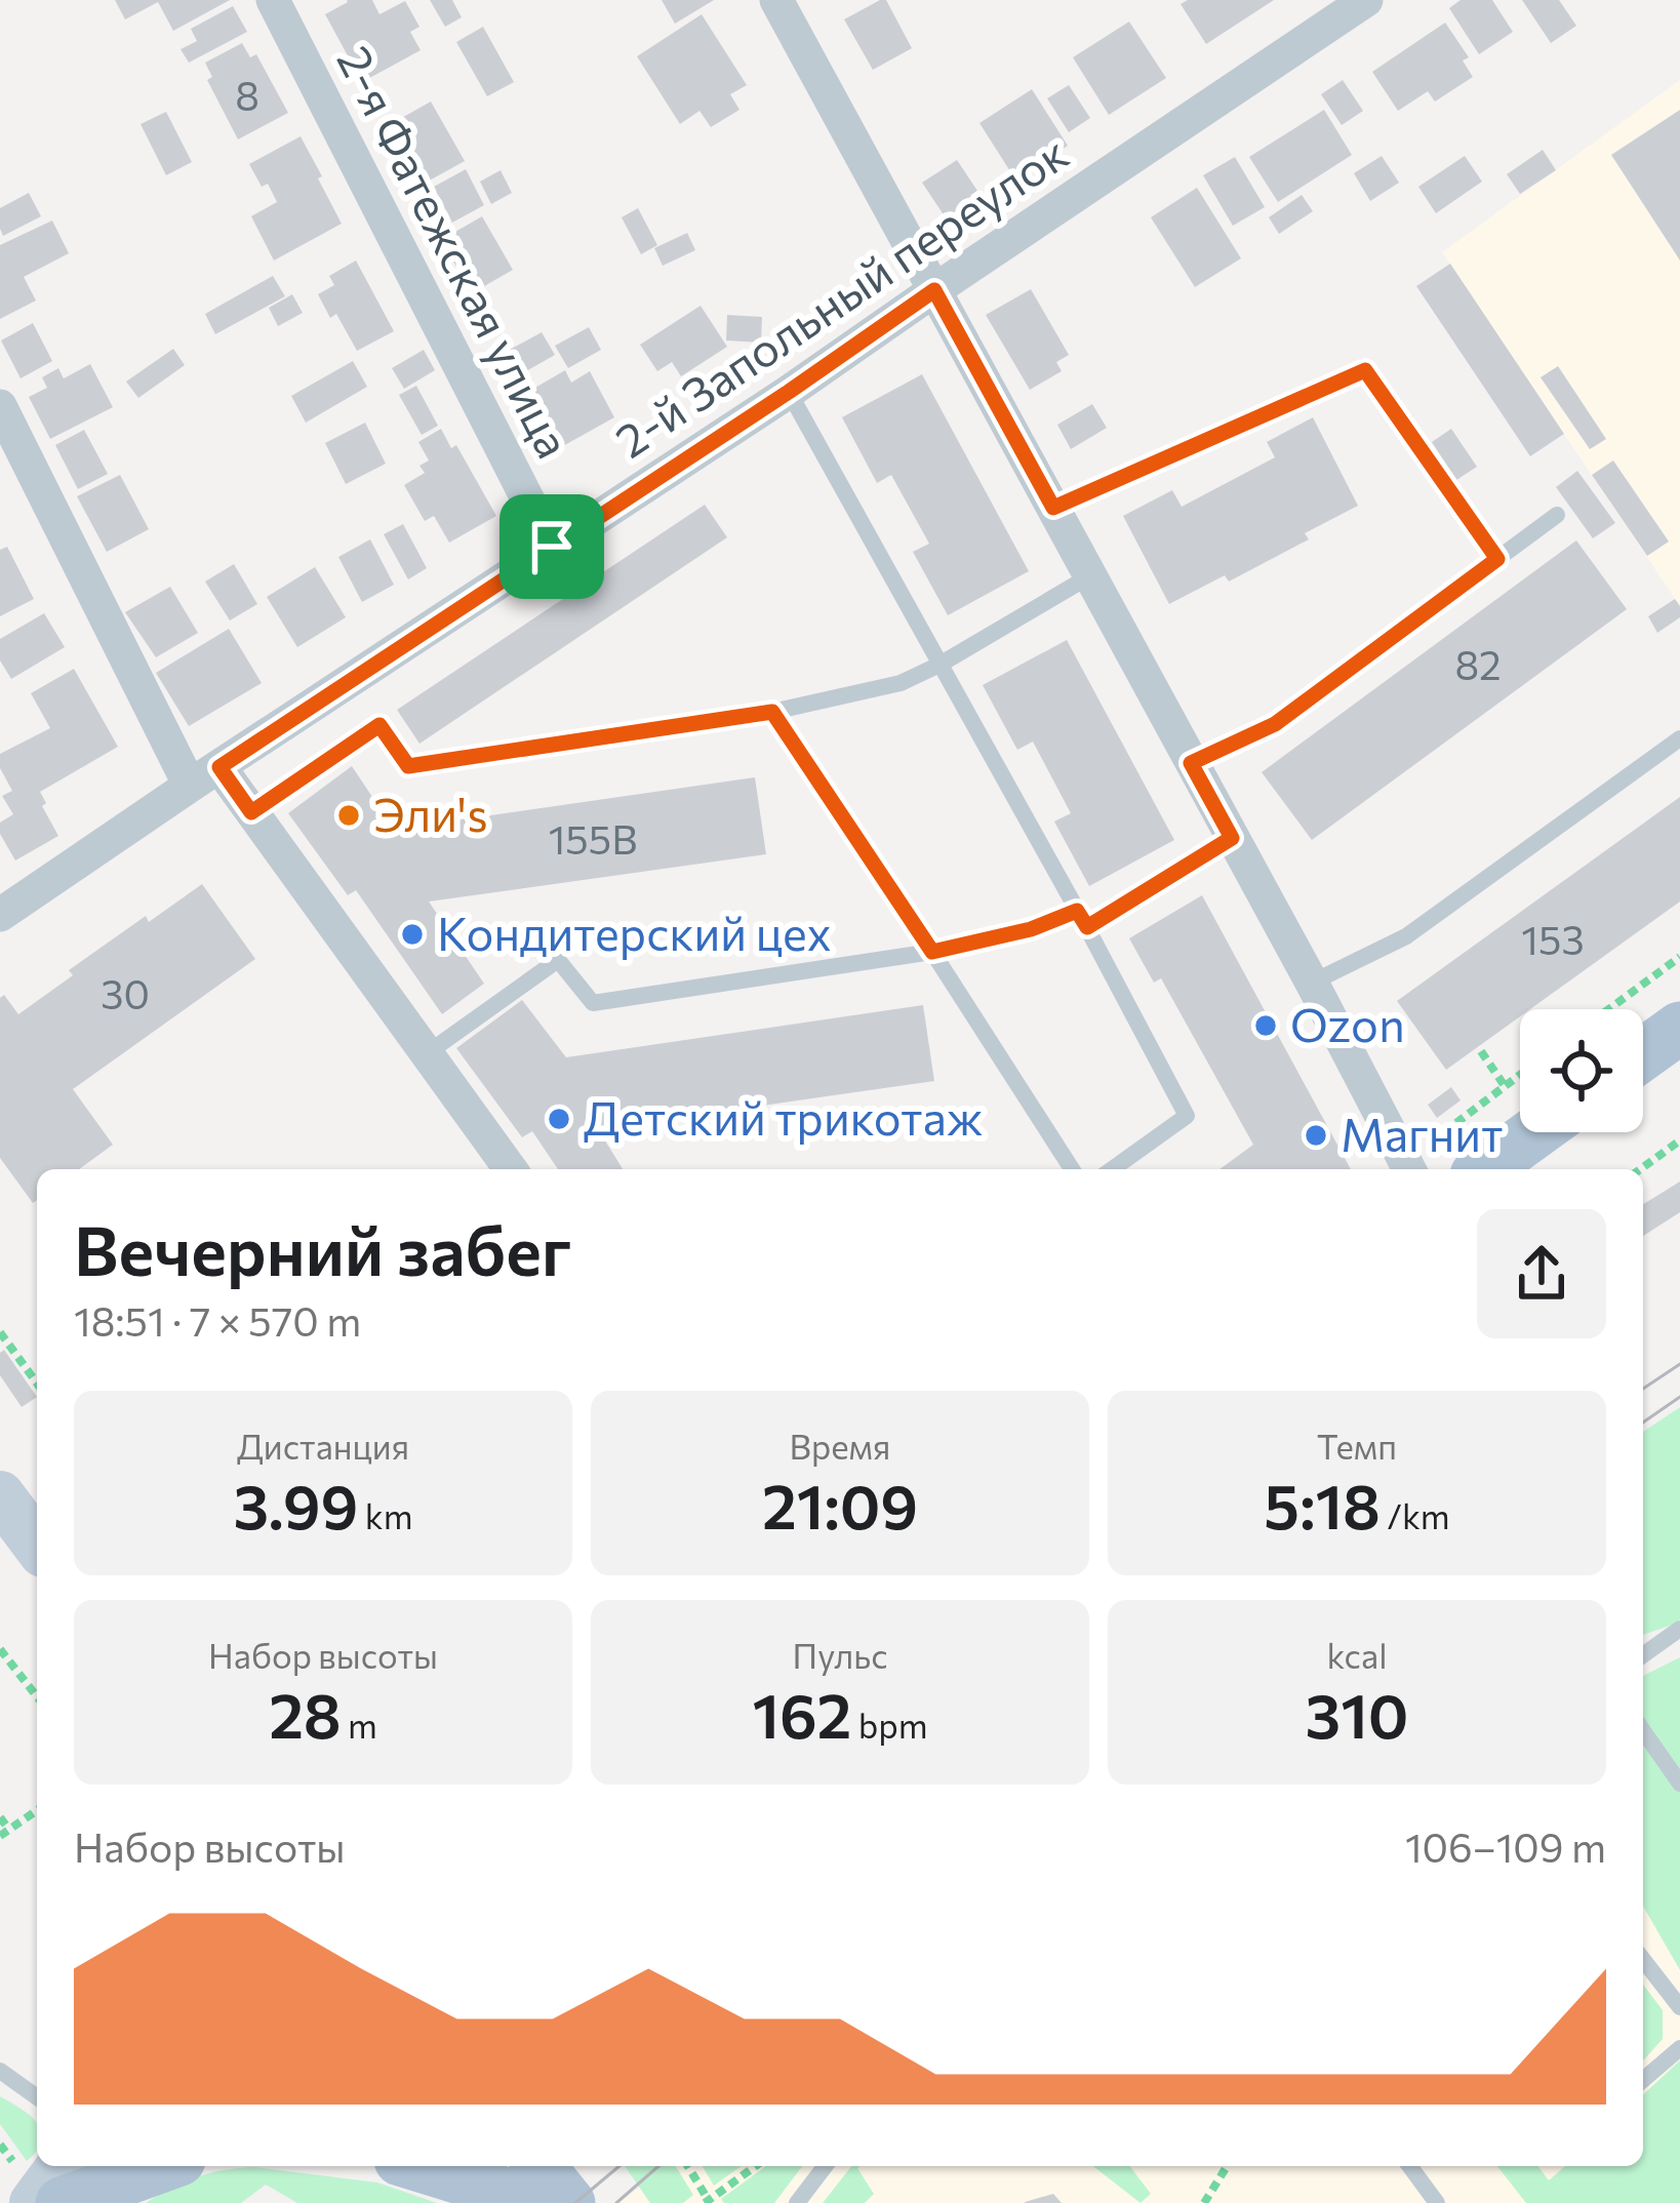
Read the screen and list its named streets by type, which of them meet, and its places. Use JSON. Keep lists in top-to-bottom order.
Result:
{
  "streets": {
    "street": ["2-я Фатежская улица", "2-й Запольный переулок"]
  },
  "crossings": [
    ["2-я Фатежская улица", "2-й Запольный переулок"]
  ],
  "places": [
    "Эли's",
    "Кондитерский цех",
    "Ozon",
    "Детский трикотаж",
    "Магнит"
  ],
  "house_numbers": [
    "8",
    "82",
    "155В",
    "153",
    "30"
  ],
  "page": {
    "heading": ["Вечерний забег", "18:51 · 7 × 570 m"],
    "stats": [
      ["Дистанция", "3.99 km"],
      ["Время", "21:09"],
      ["Темп", "5:18 /km"],
      ["Набор высоты", "28 m"],
      ["Пульс", "162 bpm"],
      ["kcal", "310"]
    ],
    "chart": ["Набор высоты", "106–109 m"]
  }
}
